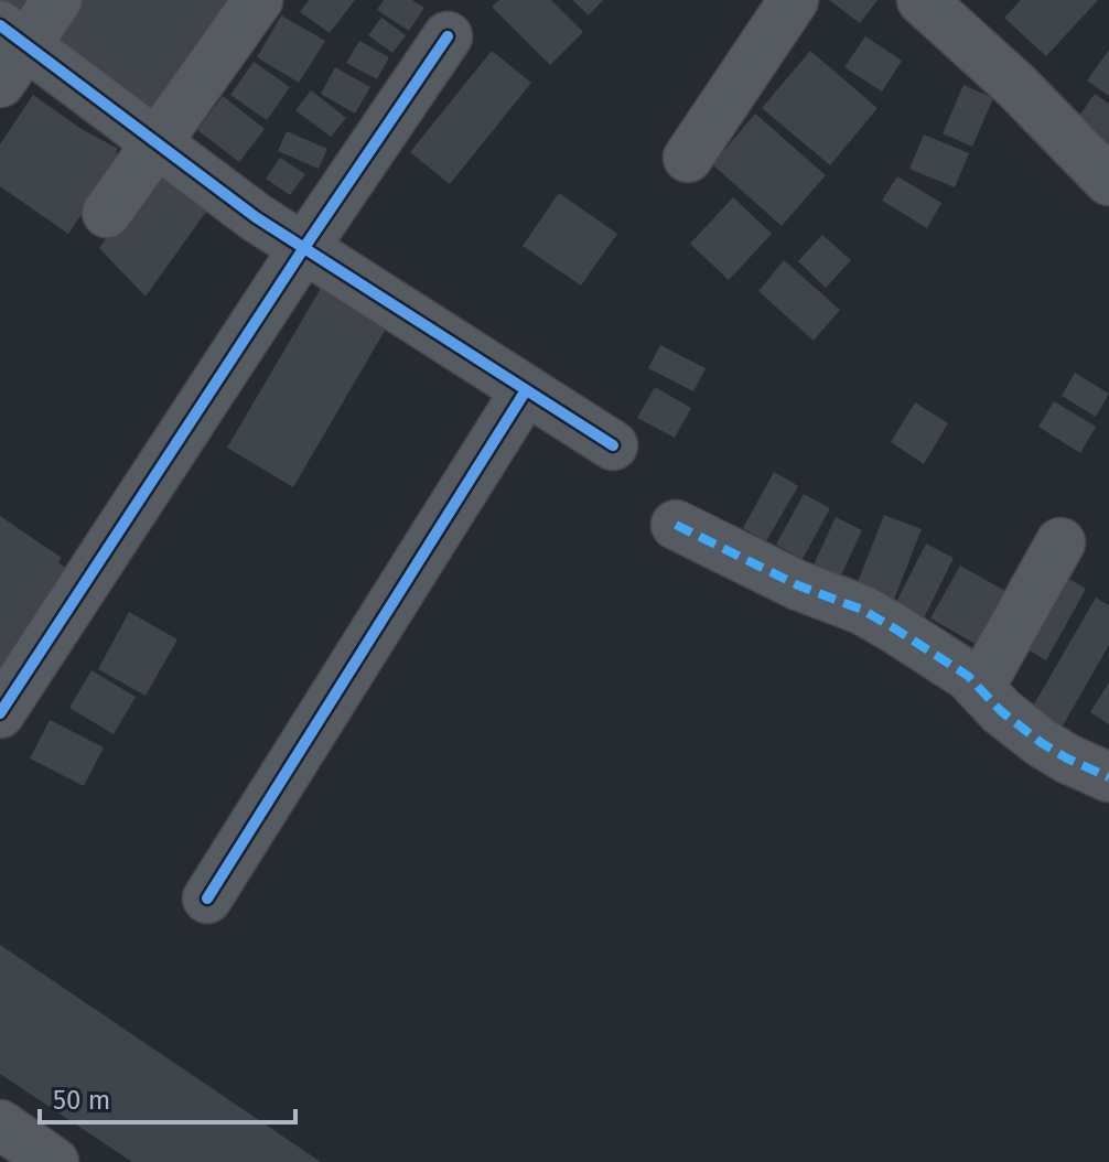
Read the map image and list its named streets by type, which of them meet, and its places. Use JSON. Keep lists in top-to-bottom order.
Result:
{
  "scale_bar": "50 m"
}
